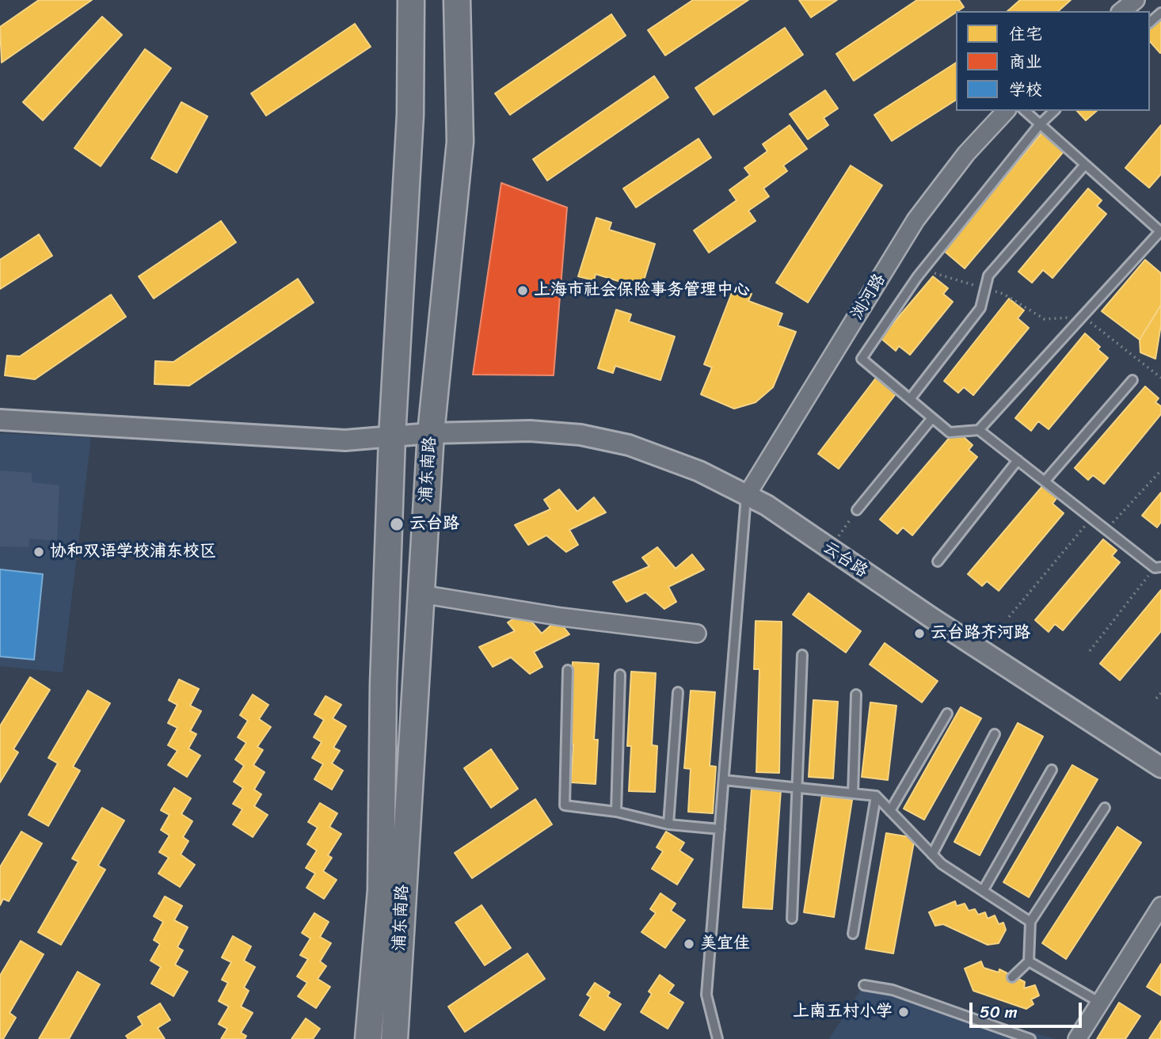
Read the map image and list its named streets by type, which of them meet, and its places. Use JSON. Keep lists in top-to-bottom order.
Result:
{
  "streets": {
    "main road": ["浦东南路"],
    "street": ["浏河路", "云台路"]
  },
  "crossings": [
    ["浏河路", "云台路"],
    ["浦东南路", "云台路"]
  ],
  "places": [
    "上海市社会保险事务管理中心",
    "云台路",
    "协和双语学校浦东校区",
    "云台路齐河路",
    "美宜佳",
    "上南五村小学"
  ],
  "legend": ["住宅", "商业", "学校"],
  "scale_bar": "50 m"
}
